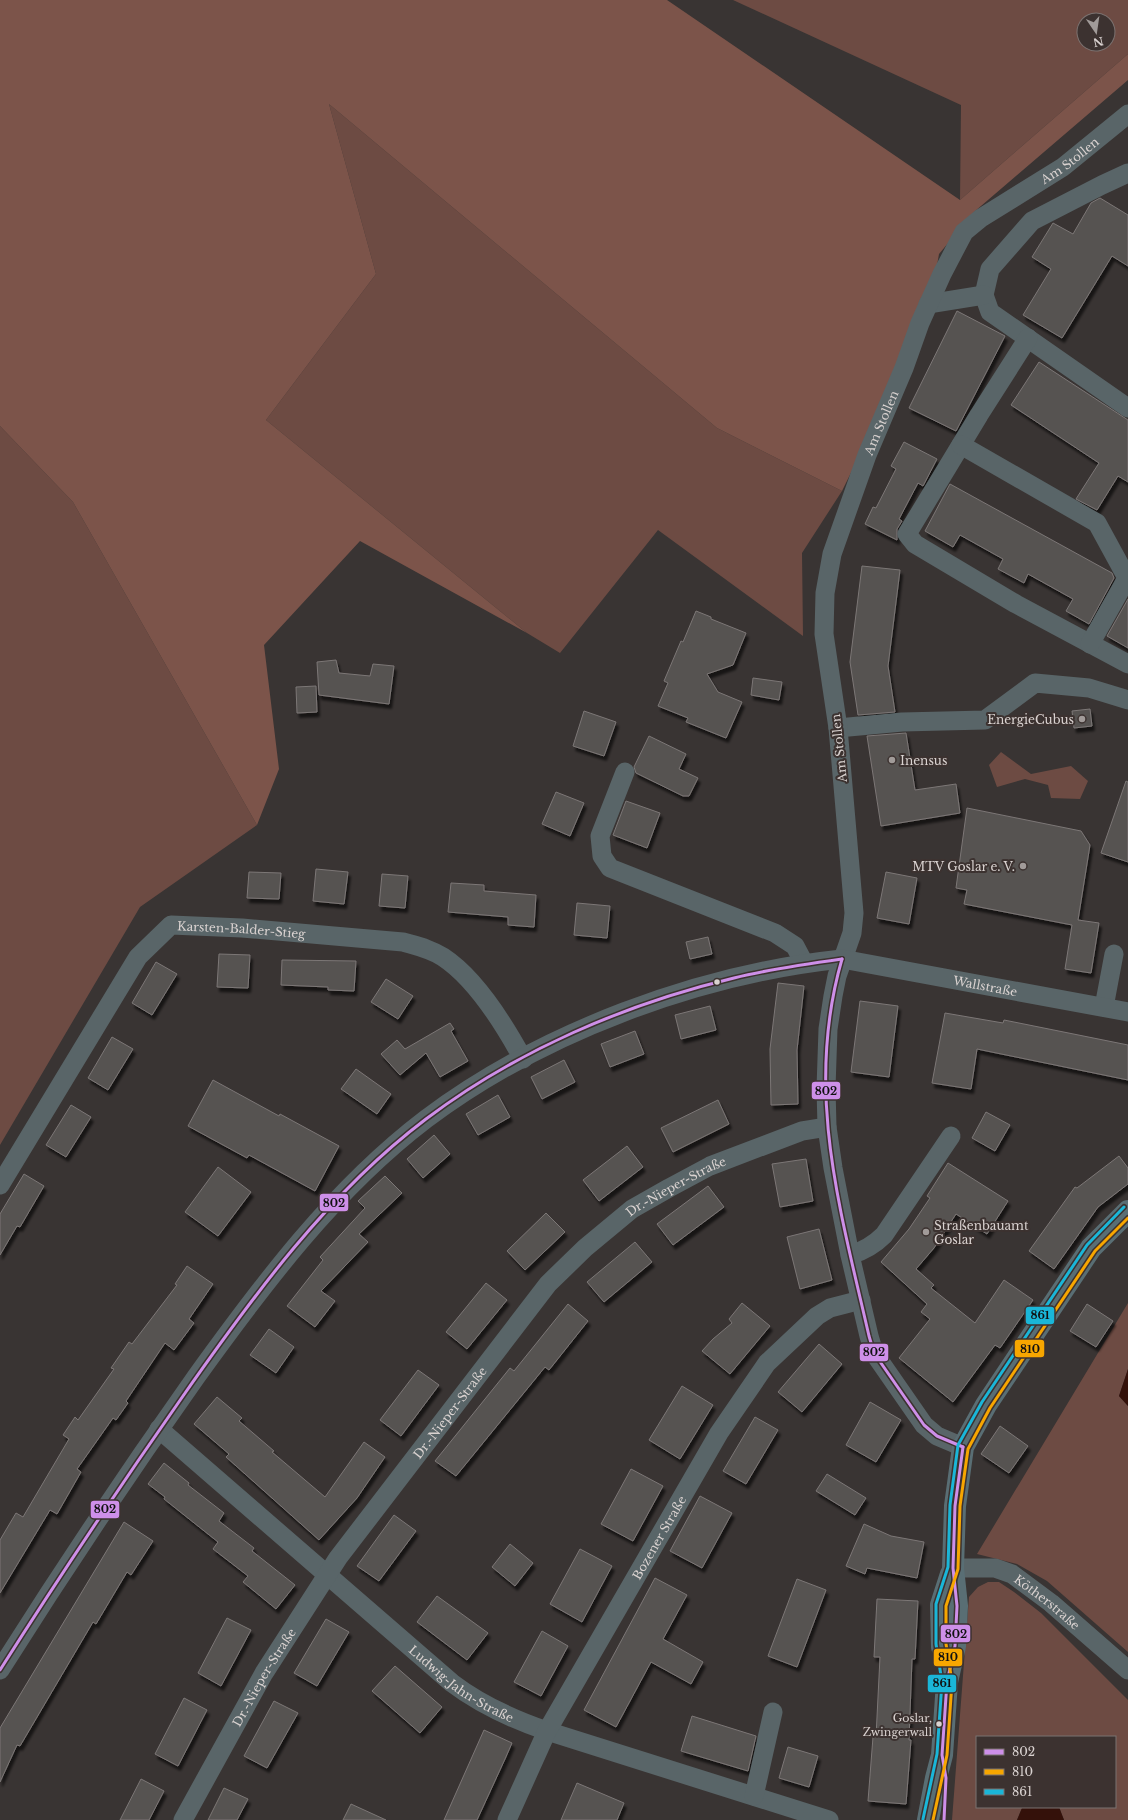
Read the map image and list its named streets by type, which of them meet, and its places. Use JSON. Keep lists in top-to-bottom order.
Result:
{
  "streets": {
    "street": [
      "Am Stollen",
      "Karsten-Balder-Stieg",
      "Wallstraße",
      "Dr.-Nieper-Straße",
      "Bozener Straße",
      "Kötherstraße",
      "Ludwig-Jahn-Straße"
    ]
  },
  "crossings": [
    ["Am Stollen", "Wallstraße"],
    ["Am Stollen", "Dr.-Nieper-Straße"],
    ["Am Stollen", "Bozener Straße"],
    ["Karsten-Balder-Stieg", "Wallstraße"],
    ["Wallstraße", "Ludwig-Jahn-Straße"],
    ["Dr.-Nieper-Straße", "Ludwig-Jahn-Straße"],
    ["Bozener Straße", "Ludwig-Jahn-Straße"]
  ],
  "places": [
    "EnergieCubus",
    "Inensus",
    "MTV Goslar e. V.",
    "Straßenbauamt Goslar",
    "Goslar, Zwingerwall"
  ],
  "lines": ["transit line 802", "transit line 861", "transit line 810"],
  "legend": ["802", "810", "861"],
  "north": "bottom"
}
